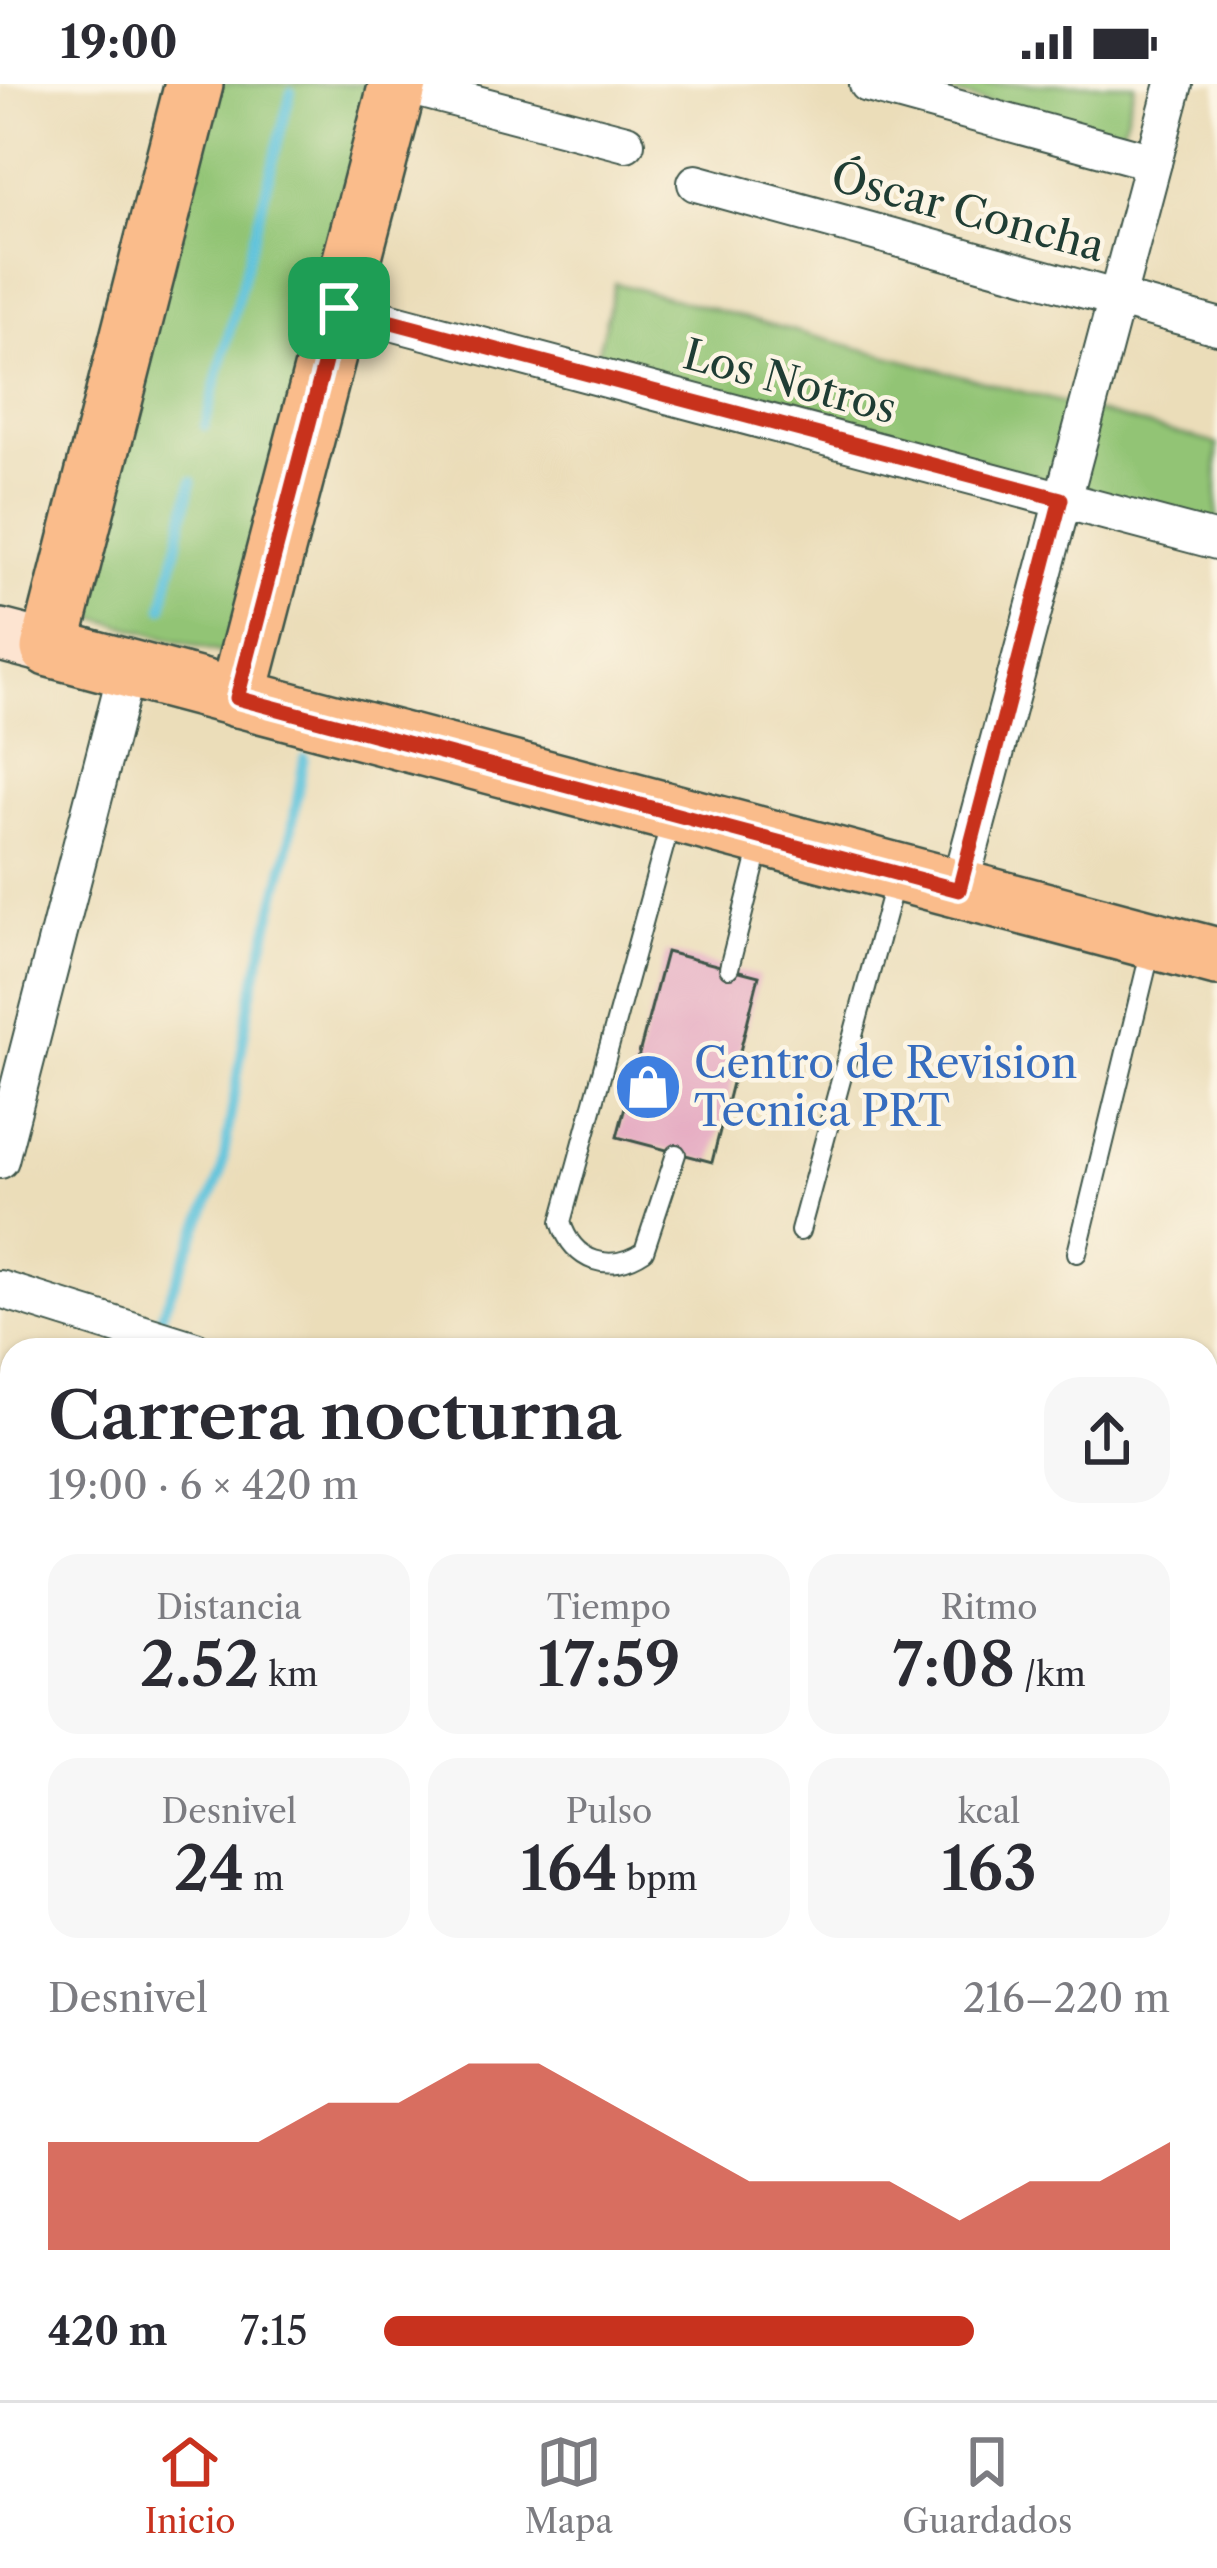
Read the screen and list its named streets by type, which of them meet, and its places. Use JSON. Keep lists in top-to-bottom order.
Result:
{
  "streets": {
    "street": ["Óscar Concha", "Los Notros"]
  },
  "places": {
    "shop": ["Centro de Revision Tecnica PRT"]
  },
  "page": {
    "status": "19:00",
    "heading": ["Carrera nocturna", "19:00 · 6 × 420 m"],
    "stats": [
      ["Distancia", "2.52 km"],
      ["Tiempo", "17:59"],
      ["Ritmo", "7:08 /km"],
      ["Desnivel", "24 m"],
      ["Pulso", "164 bpm"],
      ["kcal", "163"]
    ],
    "chart": ["Desnivel", "216–220 m"],
    "list": [
      {
        "name": "420 m",
        "note": "7:15"
      }
    ],
    "tabs": ["Inicio", "Mapa", "Guardados"]
  }
}
